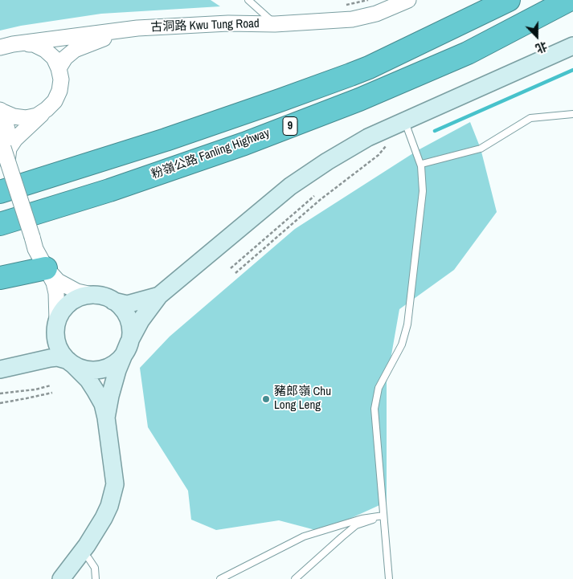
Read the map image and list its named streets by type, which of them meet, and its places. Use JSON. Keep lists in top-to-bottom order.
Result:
{
  "streets": {
    "highway": ["9", "粉嶺公路 Fanling Highway"],
    "street": ["古洞路 Kwu Tung Road"]
  },
  "places": ["豬郎嶺 Chu Long Leng"],
  "north": "bottom"
}
